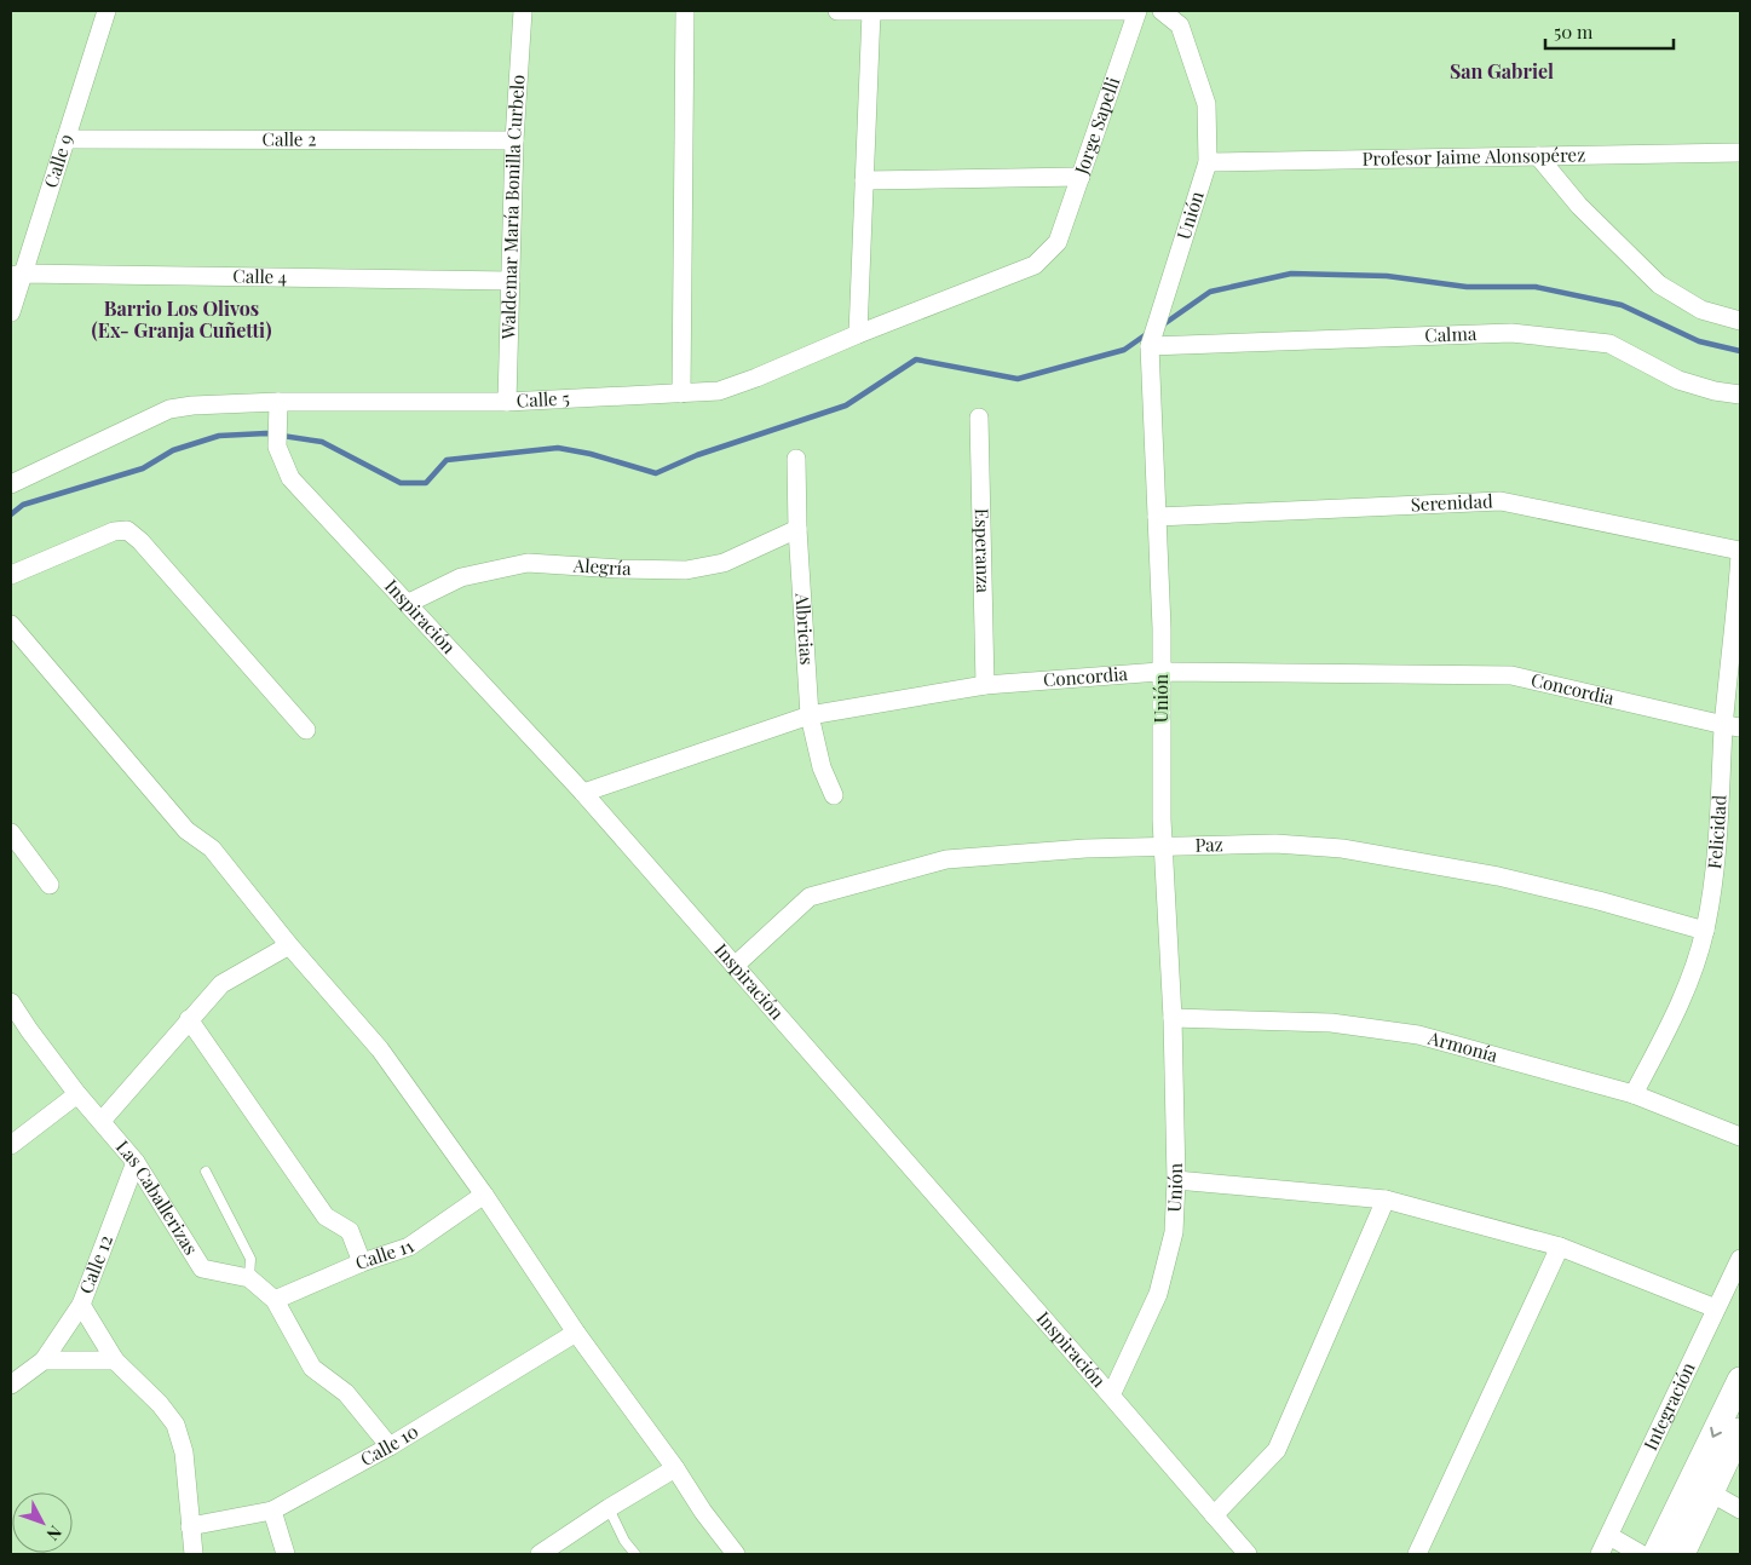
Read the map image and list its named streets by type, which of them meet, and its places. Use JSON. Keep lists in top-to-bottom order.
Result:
{
  "streets": {
    "street": [
      "Jorge Sapelli",
      "Calle 2",
      "Profesor Jaime Alonsopérez",
      "Calle 9",
      "Waldemar María Bonilla Curbelo",
      "Unión",
      "Calle 4",
      "Calma",
      "Calle 5",
      "Serenidad",
      "Esperanza",
      "Alegría",
      "Inspiración",
      "Albricias",
      "Concordia",
      "Felicidad",
      "Paz",
      "Armonía",
      "Las Caballerizas",
      "Calle 11",
      "Calle 12",
      "Integración",
      "Calle 10"
    ]
  },
  "crossings": [
    ["Jorge Sapelli", "Calle 5"],
    ["Calle 2", "Calle 9"],
    ["Calle 2", "Waldemar María Bonilla Curbelo"],
    ["Profesor Jaime Alonsopérez", "Unión"],
    ["Calle 9", "Calle 4"],
    ["Waldemar María Bonilla Curbelo", "Calle 4"],
    ["Waldemar María Bonilla Curbelo", "Calle 5"],
    ["Unión", "Calma"],
    ["Unión", "Serenidad"],
    ["Unión", "Inspiración"],
    ["Unión", "Concordia"],
    ["Unión", "Paz"],
    ["Unión", "Armonía"],
    ["Calle 5", "Inspiración"],
    ["Serenidad", "Felicidad"],
    ["Esperanza", "Concordia"],
    ["Alegría", "Inspiración"],
    ["Alegría", "Albricias"],
    ["Inspiración", "Concordia"],
    ["Inspiración", "Paz"],
    ["Albricias", "Concordia"],
    ["Concordia", "Felicidad"],
    ["Felicidad", "Paz"],
    ["Felicidad", "Armonía"],
    ["Las Caballerizas", "Calle 11"],
    ["Las Caballerizas", "Calle 12"],
    ["Las Caballerizas", "Calle 10"]
  ],
  "districts": ["San Gabriel", "Barrio Los Olivos (Ex- Granja Cuñetti)"],
  "scale_bar": "50 m",
  "north": "bottom right"
}
